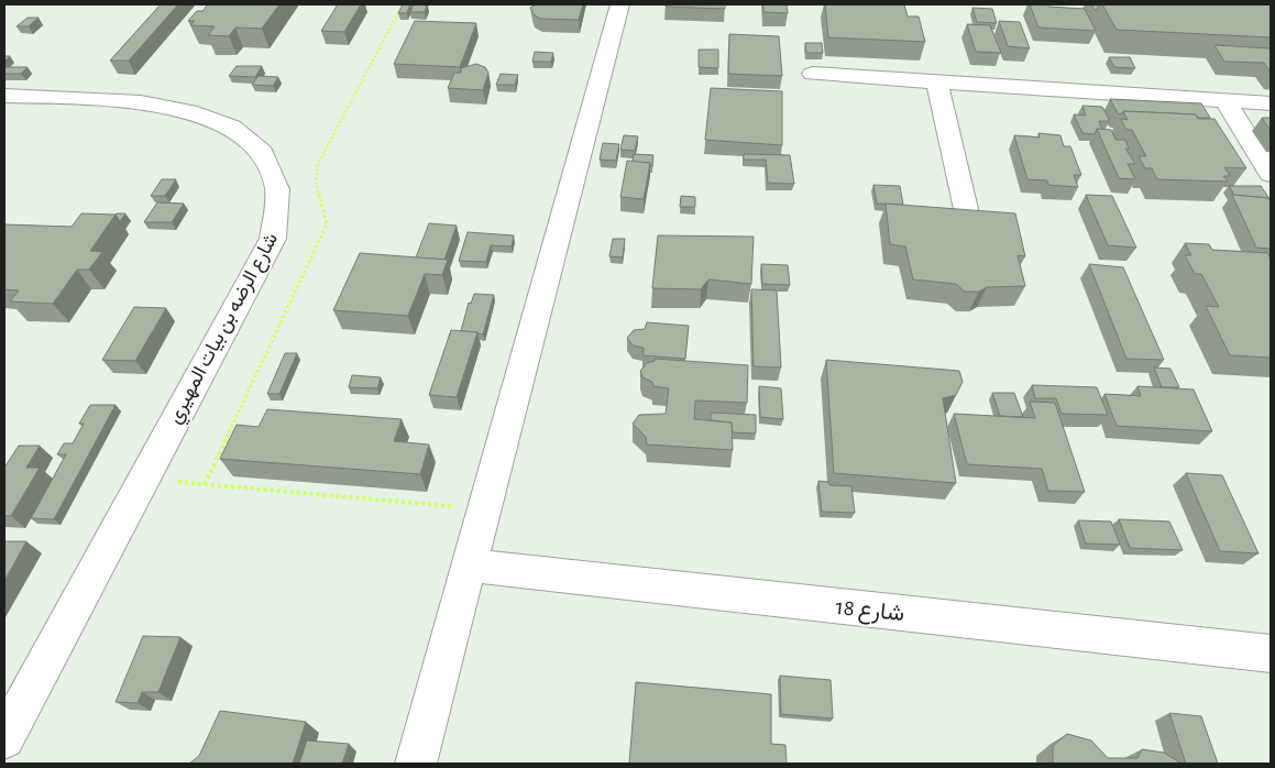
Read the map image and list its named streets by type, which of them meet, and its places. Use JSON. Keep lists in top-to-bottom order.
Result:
{
  "streets": {
    "street": ["شارع الرضه بن بيات المهيري", "شارع 18"]
  }
}
